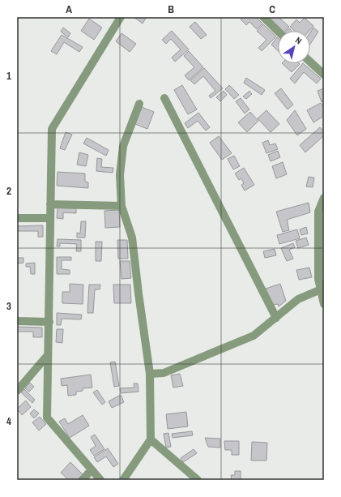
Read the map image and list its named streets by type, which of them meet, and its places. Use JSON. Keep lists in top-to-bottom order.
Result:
{
  "north": "top right",
  "grid": {
    "columns": ["A", "B", "C"],
    "rows": [
      "1",
      "2",
      "3",
      "4"
    ]
  }
}
